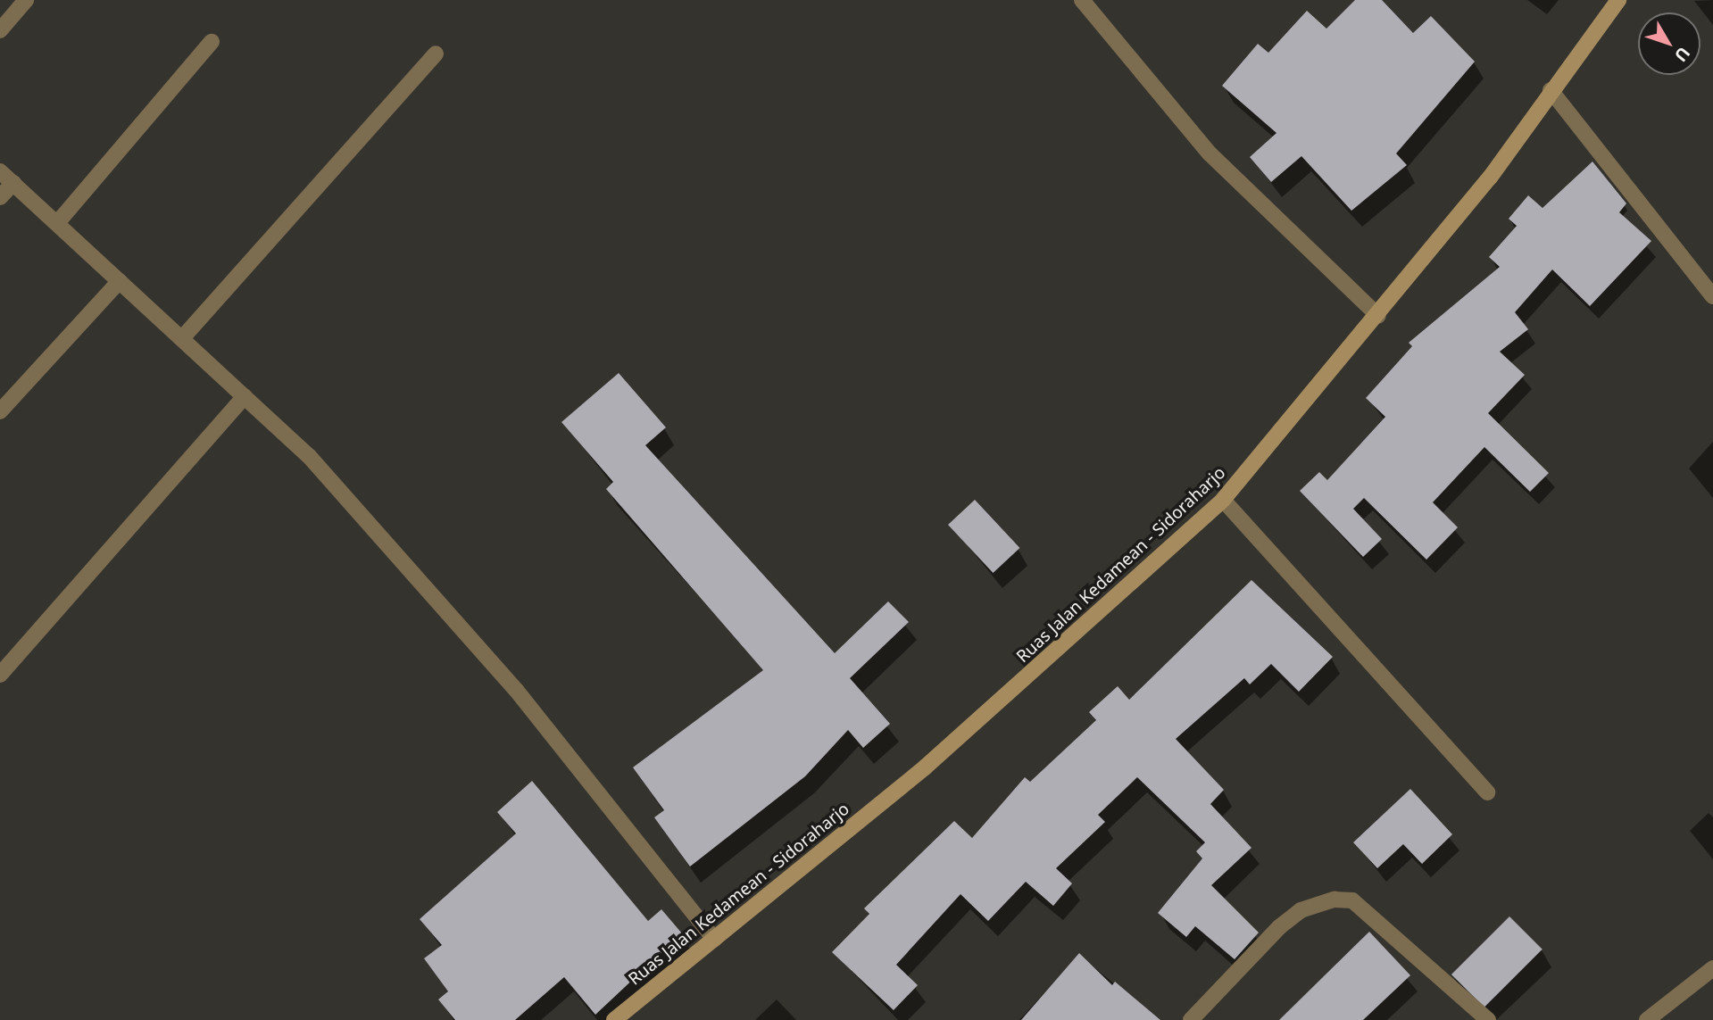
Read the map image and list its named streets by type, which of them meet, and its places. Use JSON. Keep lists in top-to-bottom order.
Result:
{
  "streets": {
    "main road": ["Ruas Jalan Kedamean - Sidoraharjo"]
  },
  "north": "bottom right"
}
